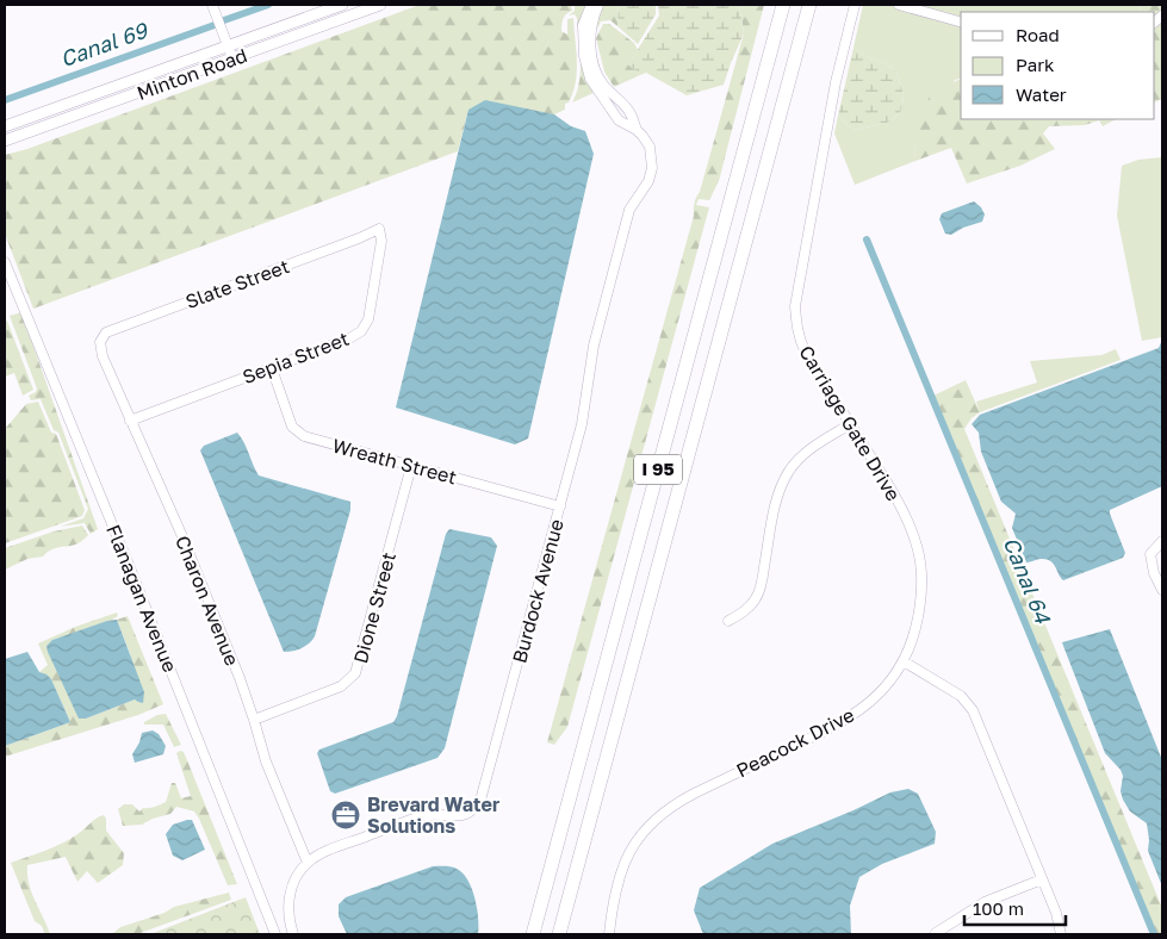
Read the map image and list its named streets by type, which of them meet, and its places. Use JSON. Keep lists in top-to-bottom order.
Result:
{
  "streets": {
    "highway": ["I 95"],
    "main road": ["Minton Road"],
    "street": [
      "Slate Street",
      "Sepia Street",
      "Carriage Gate Drive",
      "Wreath Street",
      "Burdock Avenue",
      "Flanagan Avenue",
      "Charon Avenue",
      "Dione Street",
      "Peacock Drive"
    ]
  },
  "crossings": [
    ["Slate Street", "Sepia Street"],
    ["Slate Street", "Charon Avenue"],
    ["Sepia Street", "Wreath Street"],
    ["Sepia Street", "Charon Avenue"],
    ["Carriage Gate Drive", "Peacock Drive"],
    ["Wreath Street", "Burdock Avenue"],
    ["Wreath Street", "Dione Street"],
    ["Burdock Avenue", "Charon Avenue"],
    ["Charon Avenue", "Dione Street"]
  ],
  "water": ["Canal 69", "Canal 64"],
  "places": {
    "office": ["Brevard Water Solutions"]
  },
  "legend": ["Road", "Park", "Water"],
  "scale_bar": "100 m"
}
